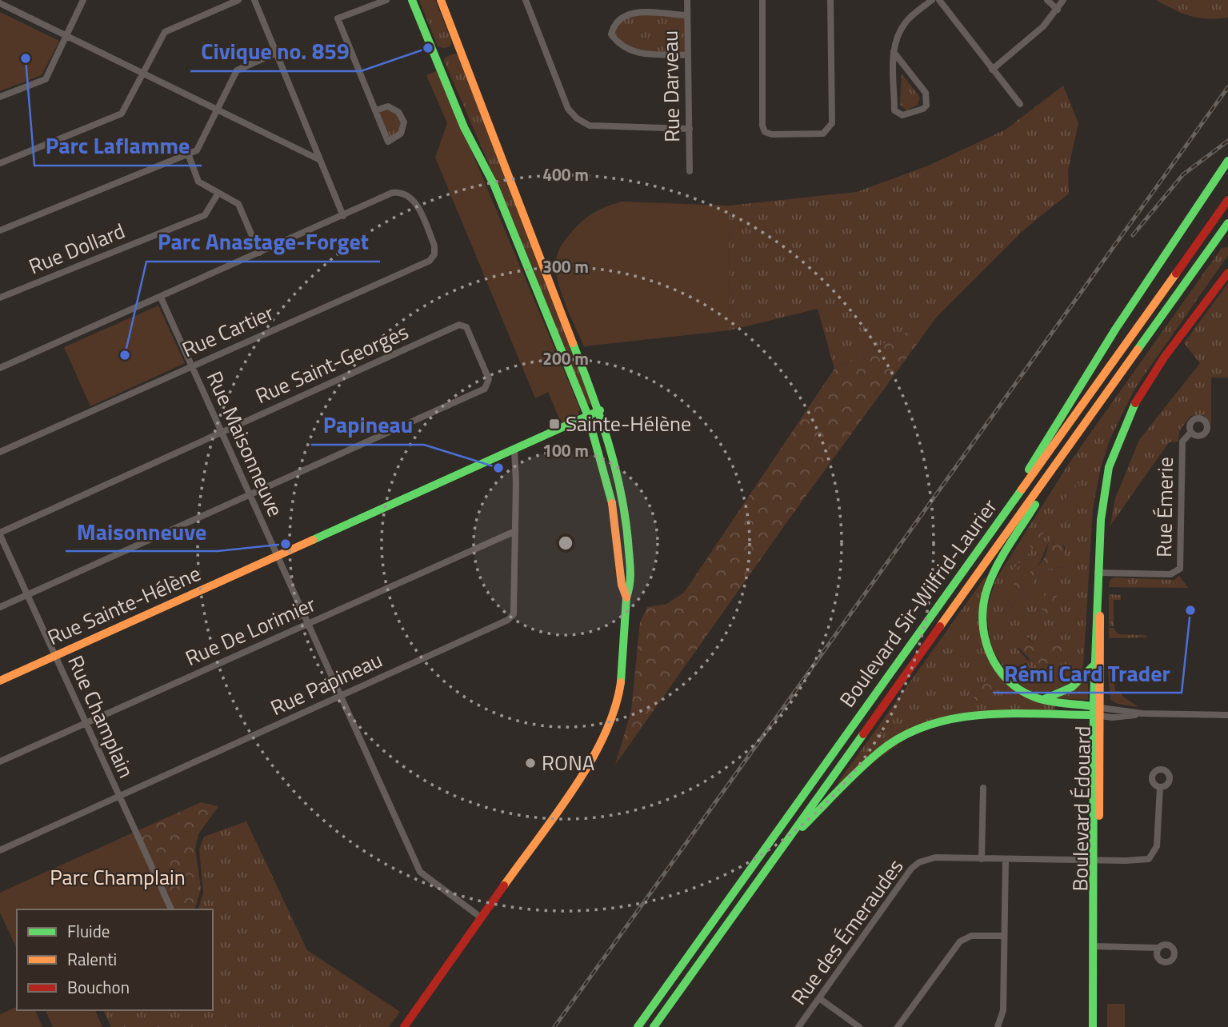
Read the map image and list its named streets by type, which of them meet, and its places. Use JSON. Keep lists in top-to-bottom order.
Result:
{
  "streets": {
    "main road": ["Boulevard Sir-Wilfrid-Laurier", "Rue Sainte-Hélène", "Boulevard Édouard"],
    "street": [
      "Rue Darveau",
      "Rue Dollard",
      "Rue Cartier",
      "Rue Saint-Georges",
      "Rue Maisonneuve",
      "Rue Émerie",
      "Rue De Lorimier",
      "Rue Papineau",
      "Rue Champlain",
      "Rue des Émeraudes"
    ]
  },
  "crossings": [
    ["Rue Cartier", "Rue Maisonneuve"],
    ["Rue Saint-Georges", "Rue Maisonneuve"],
    ["Rue Saint-Georges", "Rue Champlain"],
    ["Rue Maisonneuve", "Rue Sainte-Hélène"],
    ["Rue Maisonneuve", "Rue De Lorimier"],
    ["Rue Maisonneuve", "Rue Papineau"],
    ["Rue Émerie", "Boulevard Édouard"],
    ["Rue Sainte-Hélène", "Rue Papineau"],
    ["Rue Sainte-Hélène", "Rue Champlain"],
    ["Rue De Lorimier", "Rue Papineau"],
    ["Rue De Lorimier", "Rue Champlain"],
    ["Rue Papineau", "Rue Champlain"],
    ["Boulevard Édouard", "Rue des Émeraudes"]
  ],
  "parks": ["Parc Champlain"],
  "places": {
    "other": [
      "Civique no. 859",
      "Parc Laflamme",
      "Parc Anastage-Forget",
      "Papineau",
      "Maisonneuve",
      "Rémi Card Trader",
      "RONA"
    ],
    "transit": ["Sainte-Hélène"]
  },
  "legend": ["Fluide", "Ralenti", "Bouchon"],
  "rings": [
    "400 m",
    "300 m",
    "200 m",
    "100 m"
  ]
}
